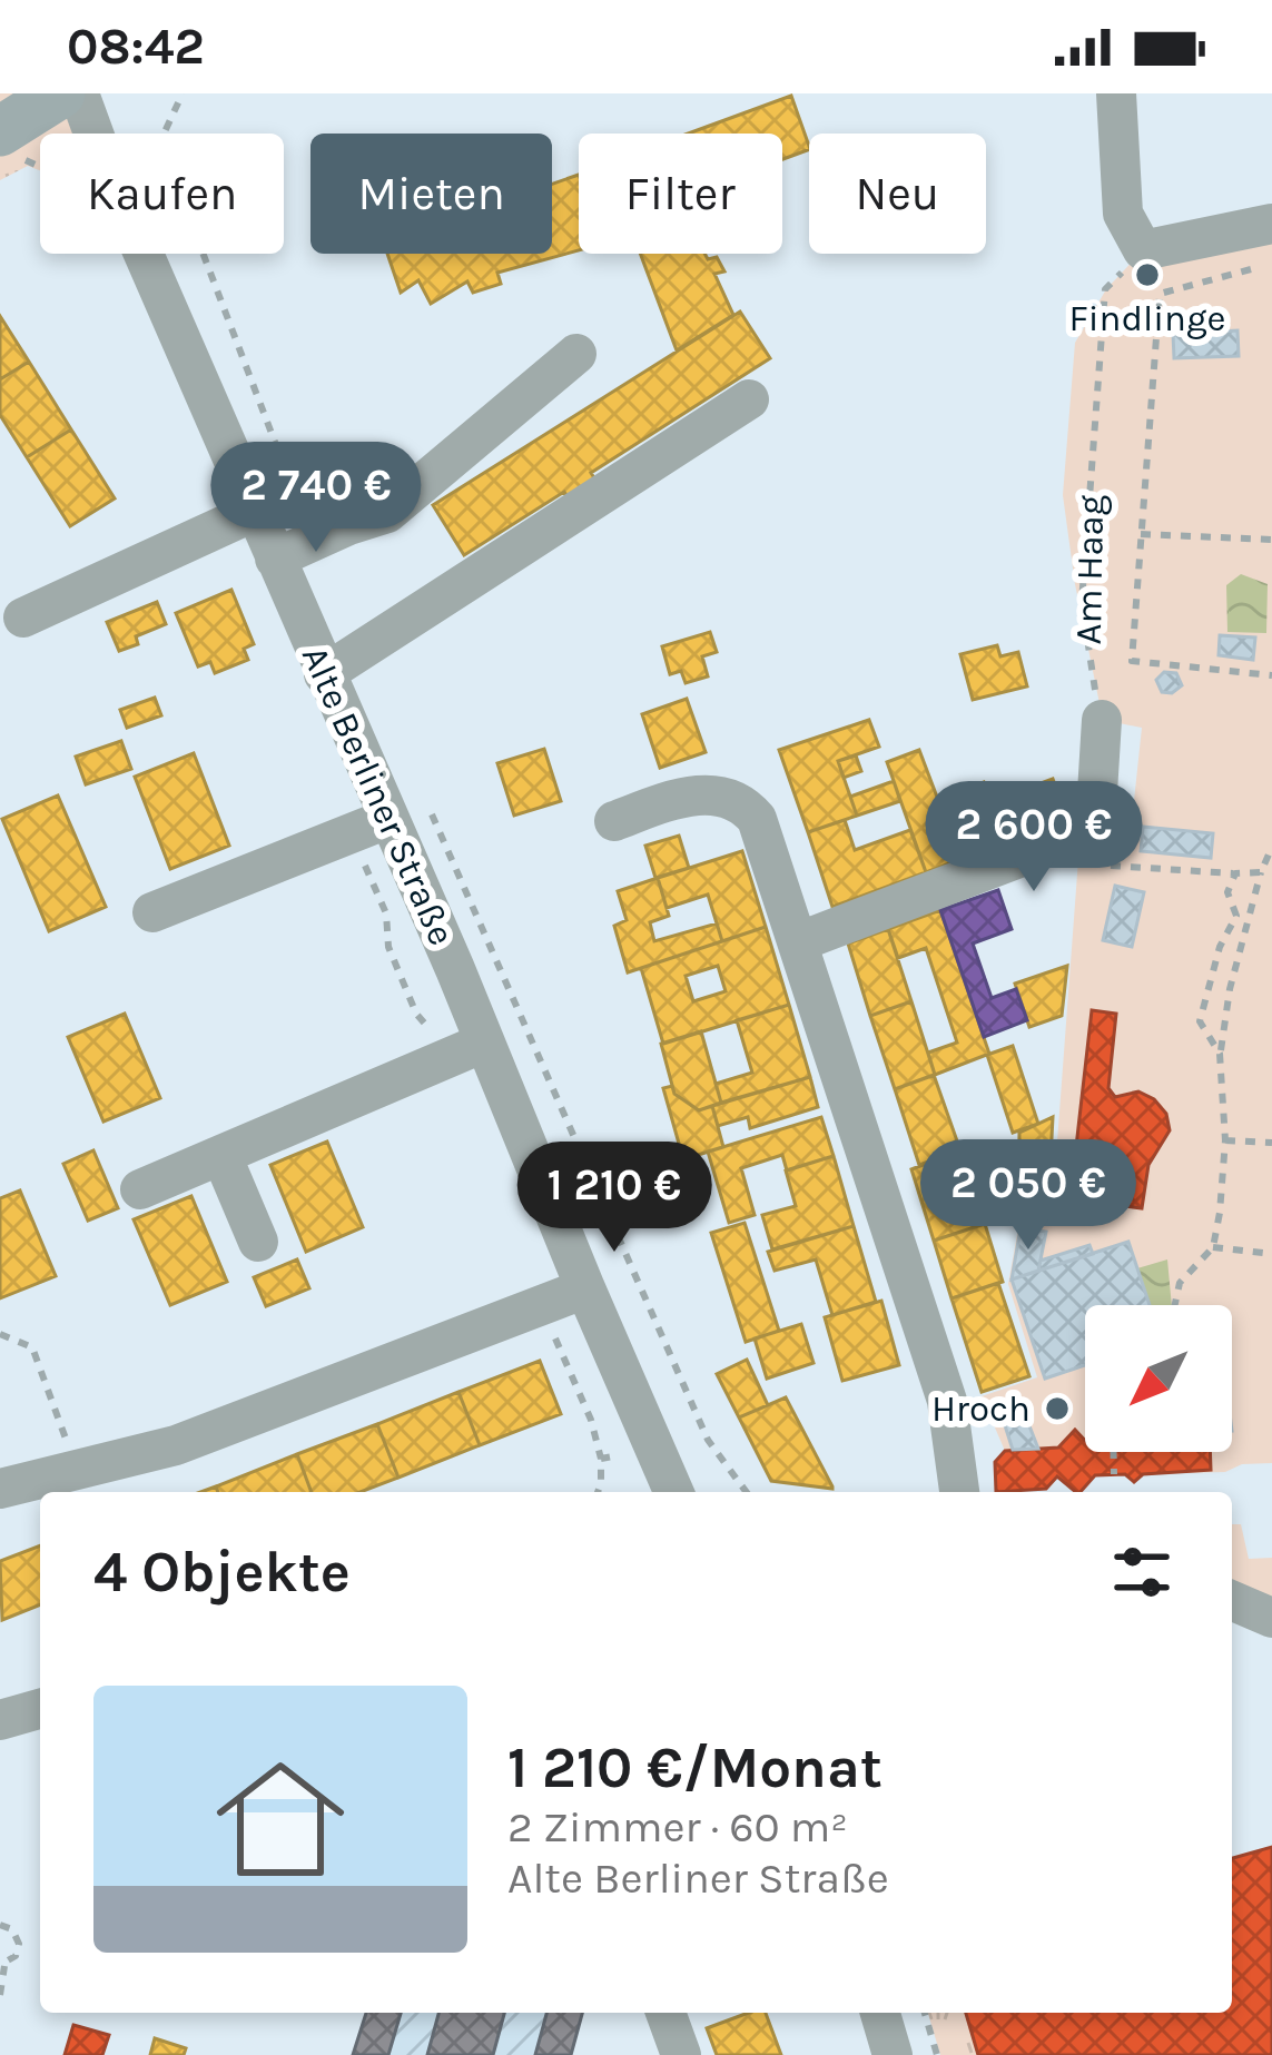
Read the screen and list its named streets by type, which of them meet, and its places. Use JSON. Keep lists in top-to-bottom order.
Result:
{
  "streets": {
    "street": ["Alte Berliner Straße"],
    "path": ["Am Haag"]
  },
  "places": ["Findlinge", "Hroch"],
  "north": "bottom left",
  "page": {
    "status": "08:42",
    "chip": [
      "Kaufen",
      "Mieten",
      "Filter",
      "Neu"
    ],
    "price": [
      "2 740 €",
      "2 600 €",
      "2 050 €",
      "1 210 €"
    ],
    "heading": "4 Objekte",
    "list": [
      {
        "name": "1 210 €/Monat",
        "note": "2 Zimmer · 60 m² · Alte Berliner Straße"
      }
    ]
  }
}
